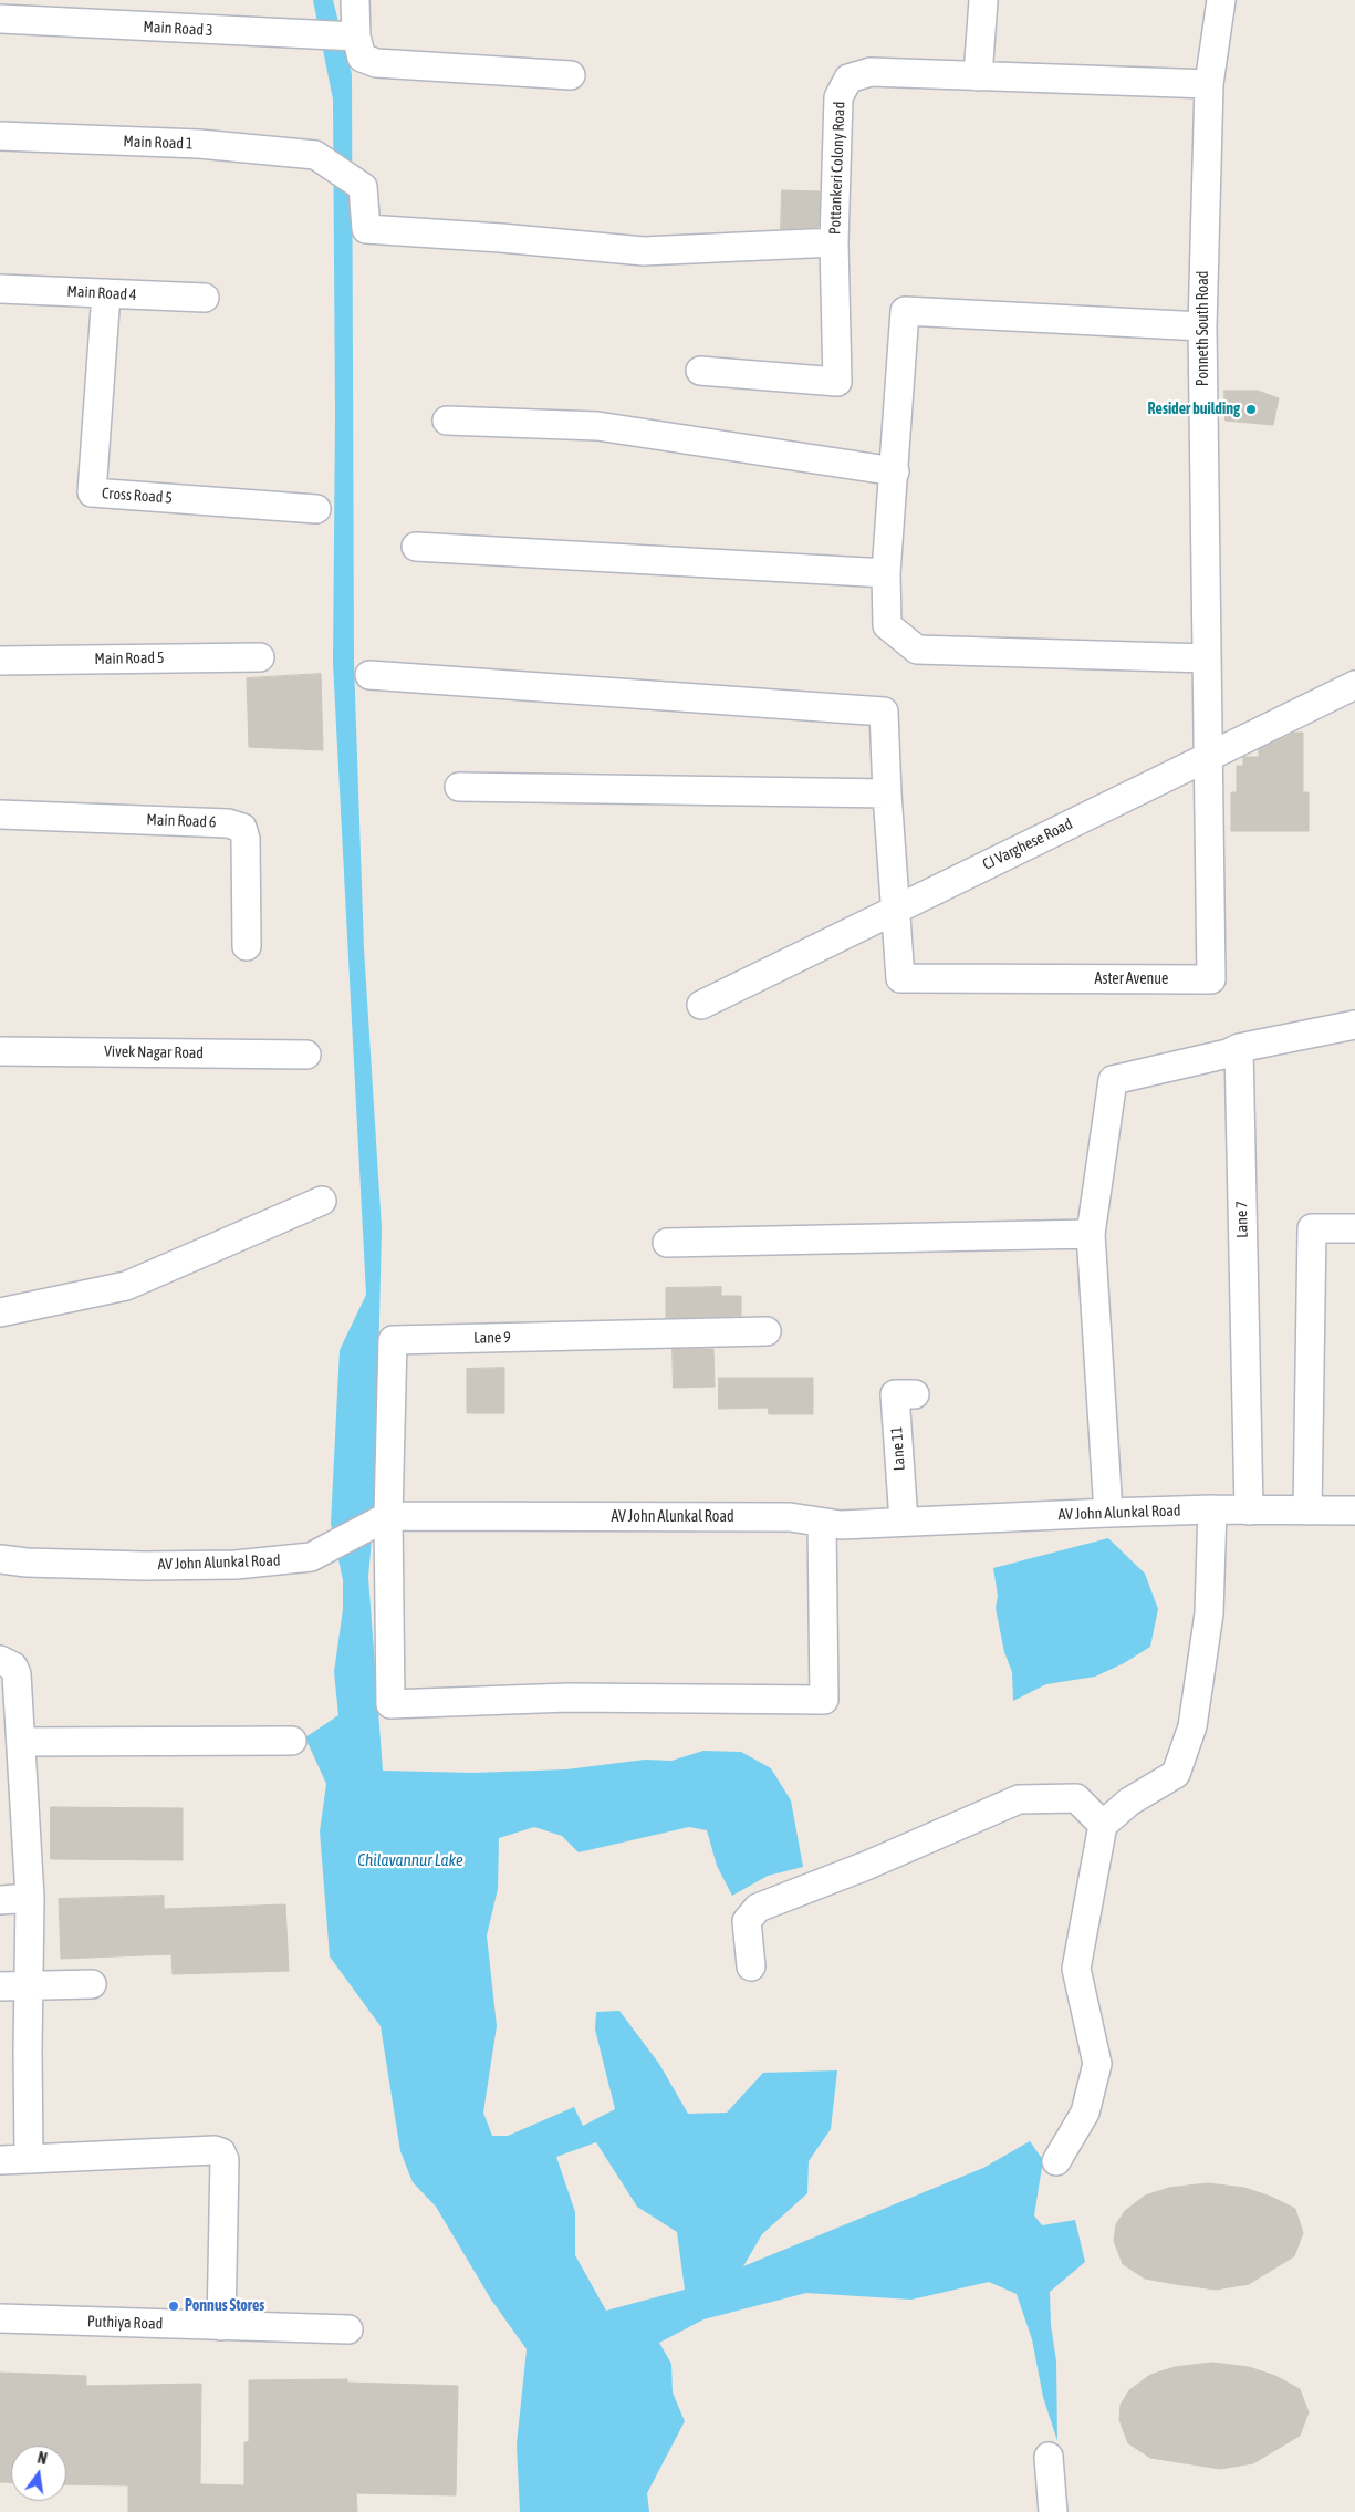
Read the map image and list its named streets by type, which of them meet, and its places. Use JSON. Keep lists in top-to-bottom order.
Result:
{
  "streets": {
    "street": [
      "Main Road 3",
      "Main Road 1",
      "Pottankeri Colony Road",
      "Main Road 4",
      "Ponneth South Road",
      "Cross Road 5",
      "Main Road 5",
      "Main Road 6",
      "CJ Varghese Road",
      "Aster Avenue",
      "Vivek Nagar Road",
      "Lane 7",
      "Lane 9",
      "Lane 11",
      "AV John Alunkal Road",
      "Puthiya Road"
    ]
  },
  "crossings": [
    ["Main Road 1", "Pottankeri Colony Road"],
    ["Pottankeri Colony Road", "Ponneth South Road"],
    ["Main Road 4", "Cross Road 5"],
    ["Ponneth South Road", "CJ Varghese Road"],
    ["Ponneth South Road", "Aster Avenue"],
    ["CJ Varghese Road", "Aster Avenue"],
    ["Lane 7", "AV John Alunkal Road"],
    ["Lane 9", "AV John Alunkal Road"],
    ["Lane 11", "AV John Alunkal Road"]
  ],
  "water": ["Chilavannur Lake"],
  "places": ["Resider building", "Ponnus Stores"],
  "north": "top"
}
